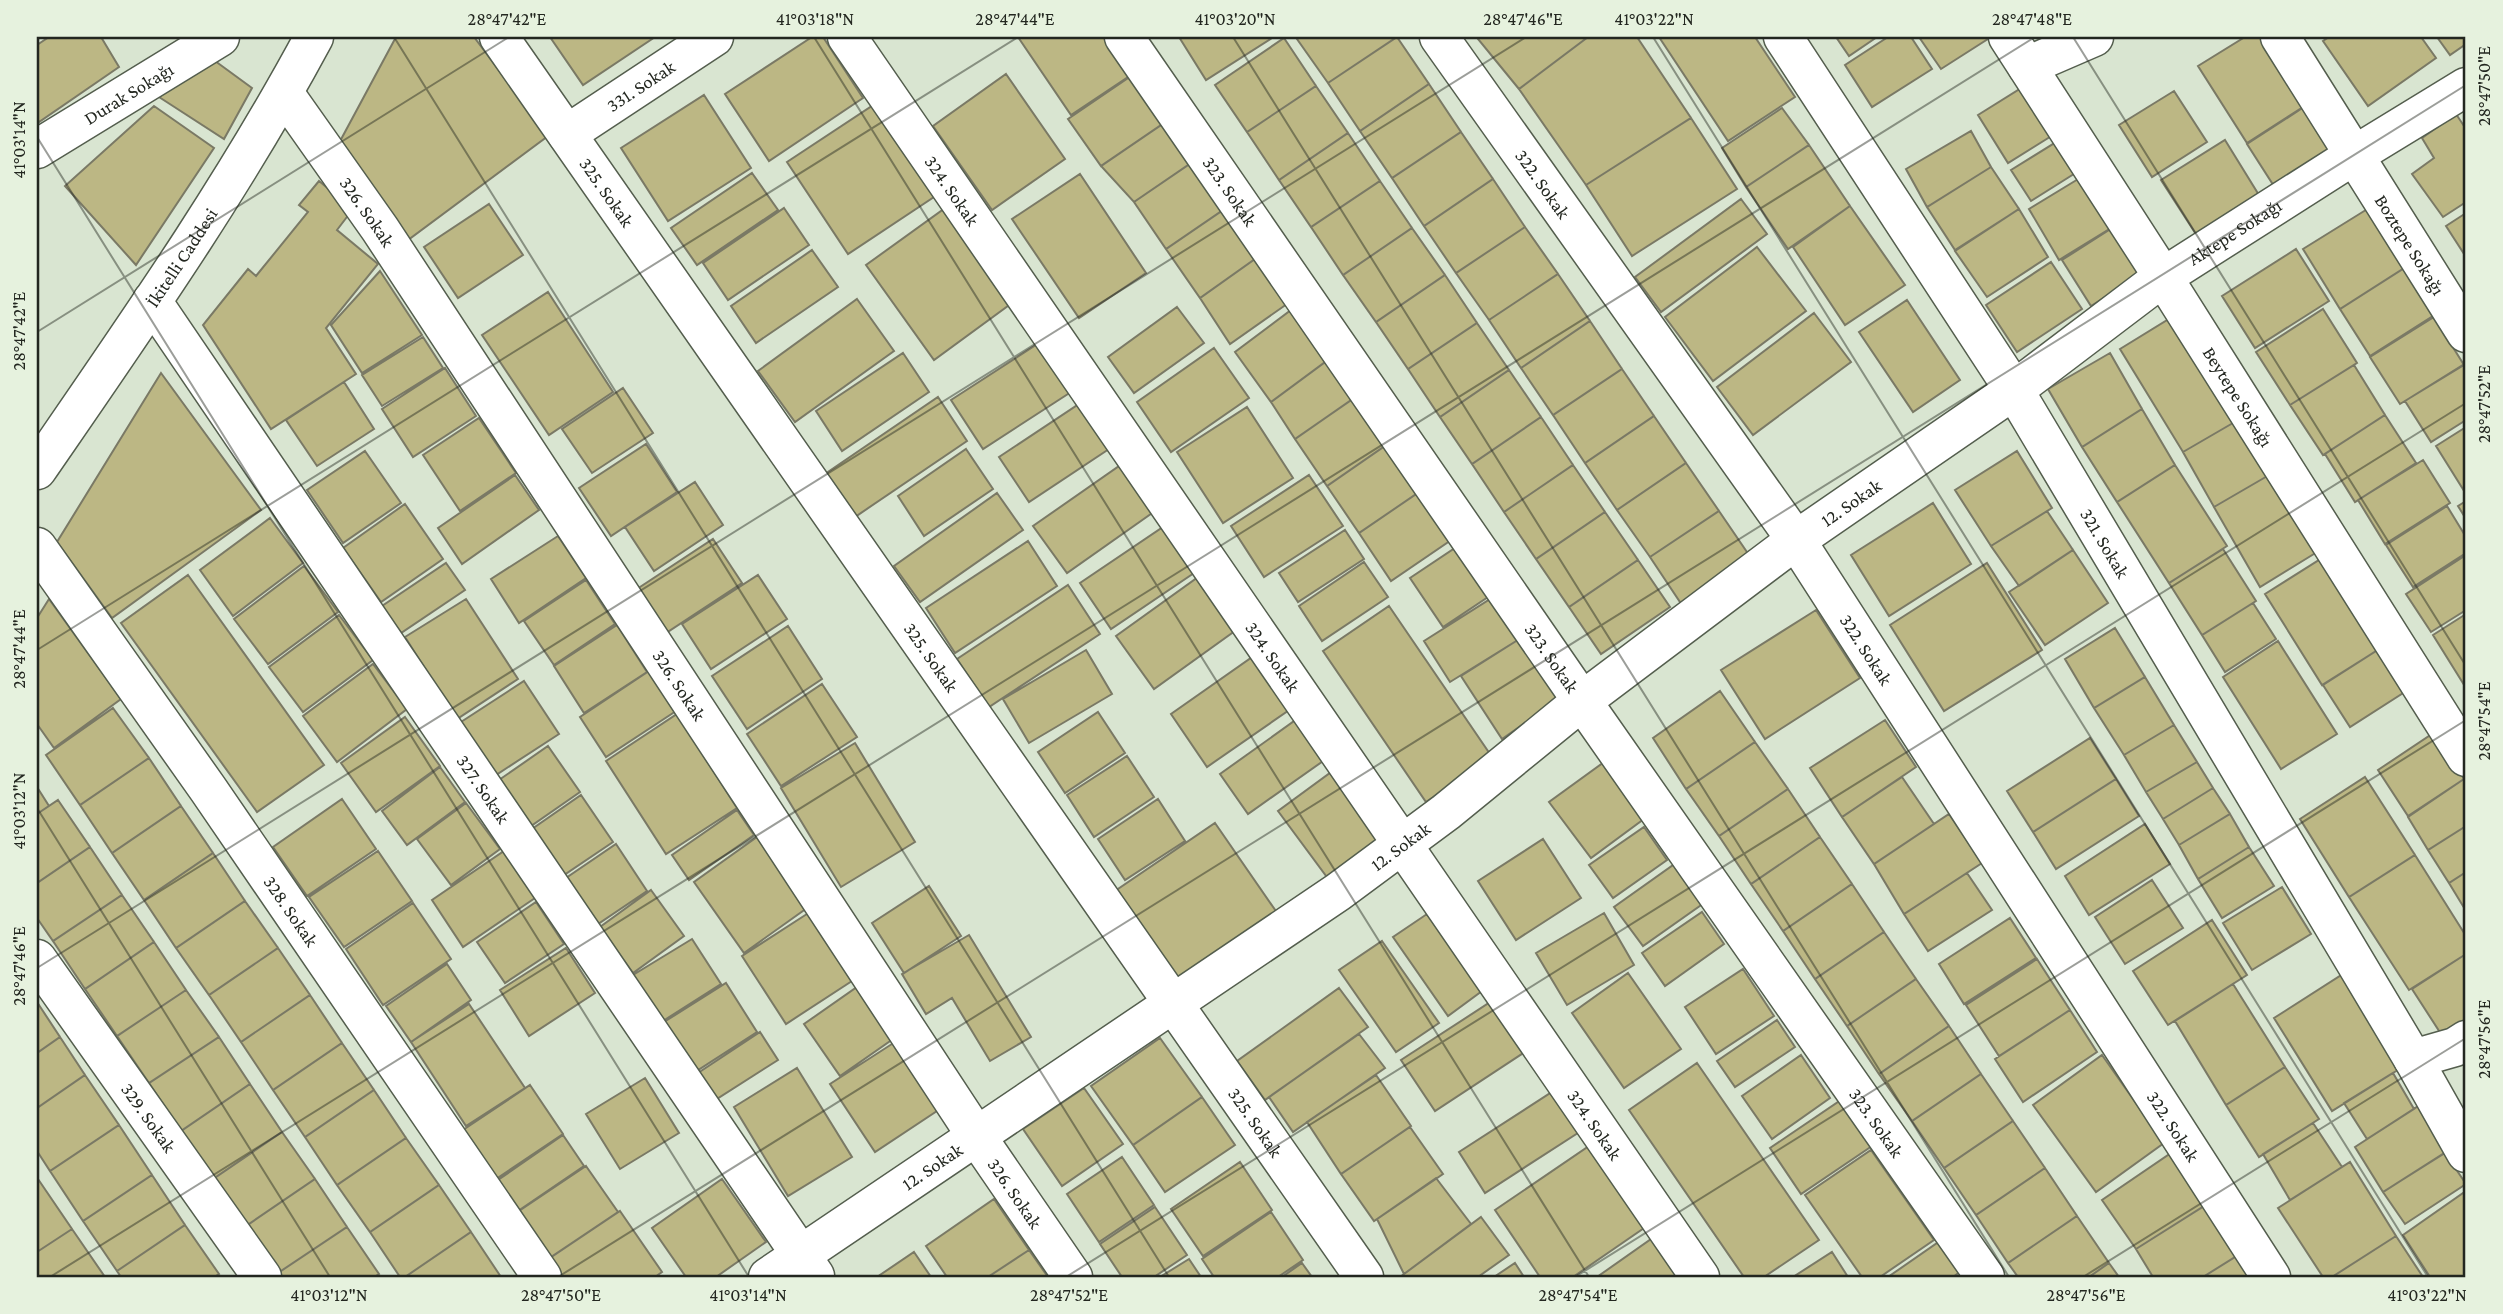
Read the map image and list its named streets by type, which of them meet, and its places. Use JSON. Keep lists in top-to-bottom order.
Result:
{
  "streets": {
    "street": [
      "331. Sokak",
      "Durak Sokağı",
      "322. Sokak",
      "324. Sokak",
      "323. Sokak",
      "325. Sokak",
      "326. Sokak",
      "Aktepe Sokağı",
      "Boztepe Sokağı",
      "İkitelli Caddesi",
      "Beytepe Sokağı",
      "12. Sokak",
      "321. Sokak",
      "327. Sokak",
      "328. Sokak",
      "329. Sokak"
    ]
  },
  "crossings": [
    ["331. Sokak", "325. Sokak"],
    ["322. Sokak", "12. Sokak"],
    ["324. Sokak", "12. Sokak"],
    ["323. Sokak", "12. Sokak"],
    ["325. Sokak", "12. Sokak"],
    ["326. Sokak", "İkitelli Caddesi"],
    ["326. Sokak", "12. Sokak"],
    ["Aktepe Sokağı", "Boztepe Sokağı"],
    ["Aktepe Sokağı", "Beytepe Sokağı"],
    ["Aktepe Sokağı", "12. Sokak"],
    ["Aktepe Sokağı", "321. Sokak"],
    ["İkitelli Caddesi", "327. Sokak"],
    ["12. Sokak", "321. Sokak"],
    ["12. Sokak", "327. Sokak"]
  ],
  "coordinates": [
    "28°47'42\"E",
    "41°03'18\"N",
    "28°47'44\"E",
    "41°03'20\"N",
    "28°47'46\"E",
    "41°03'22\"N",
    "28°47'48\"E",
    "28°47'50\"E",
    "41°03'14\"N",
    "28°47'52\"E",
    "28°47'54\"E",
    "41°03'12\"N",
    "28°47'56\"E"
  ]
}
